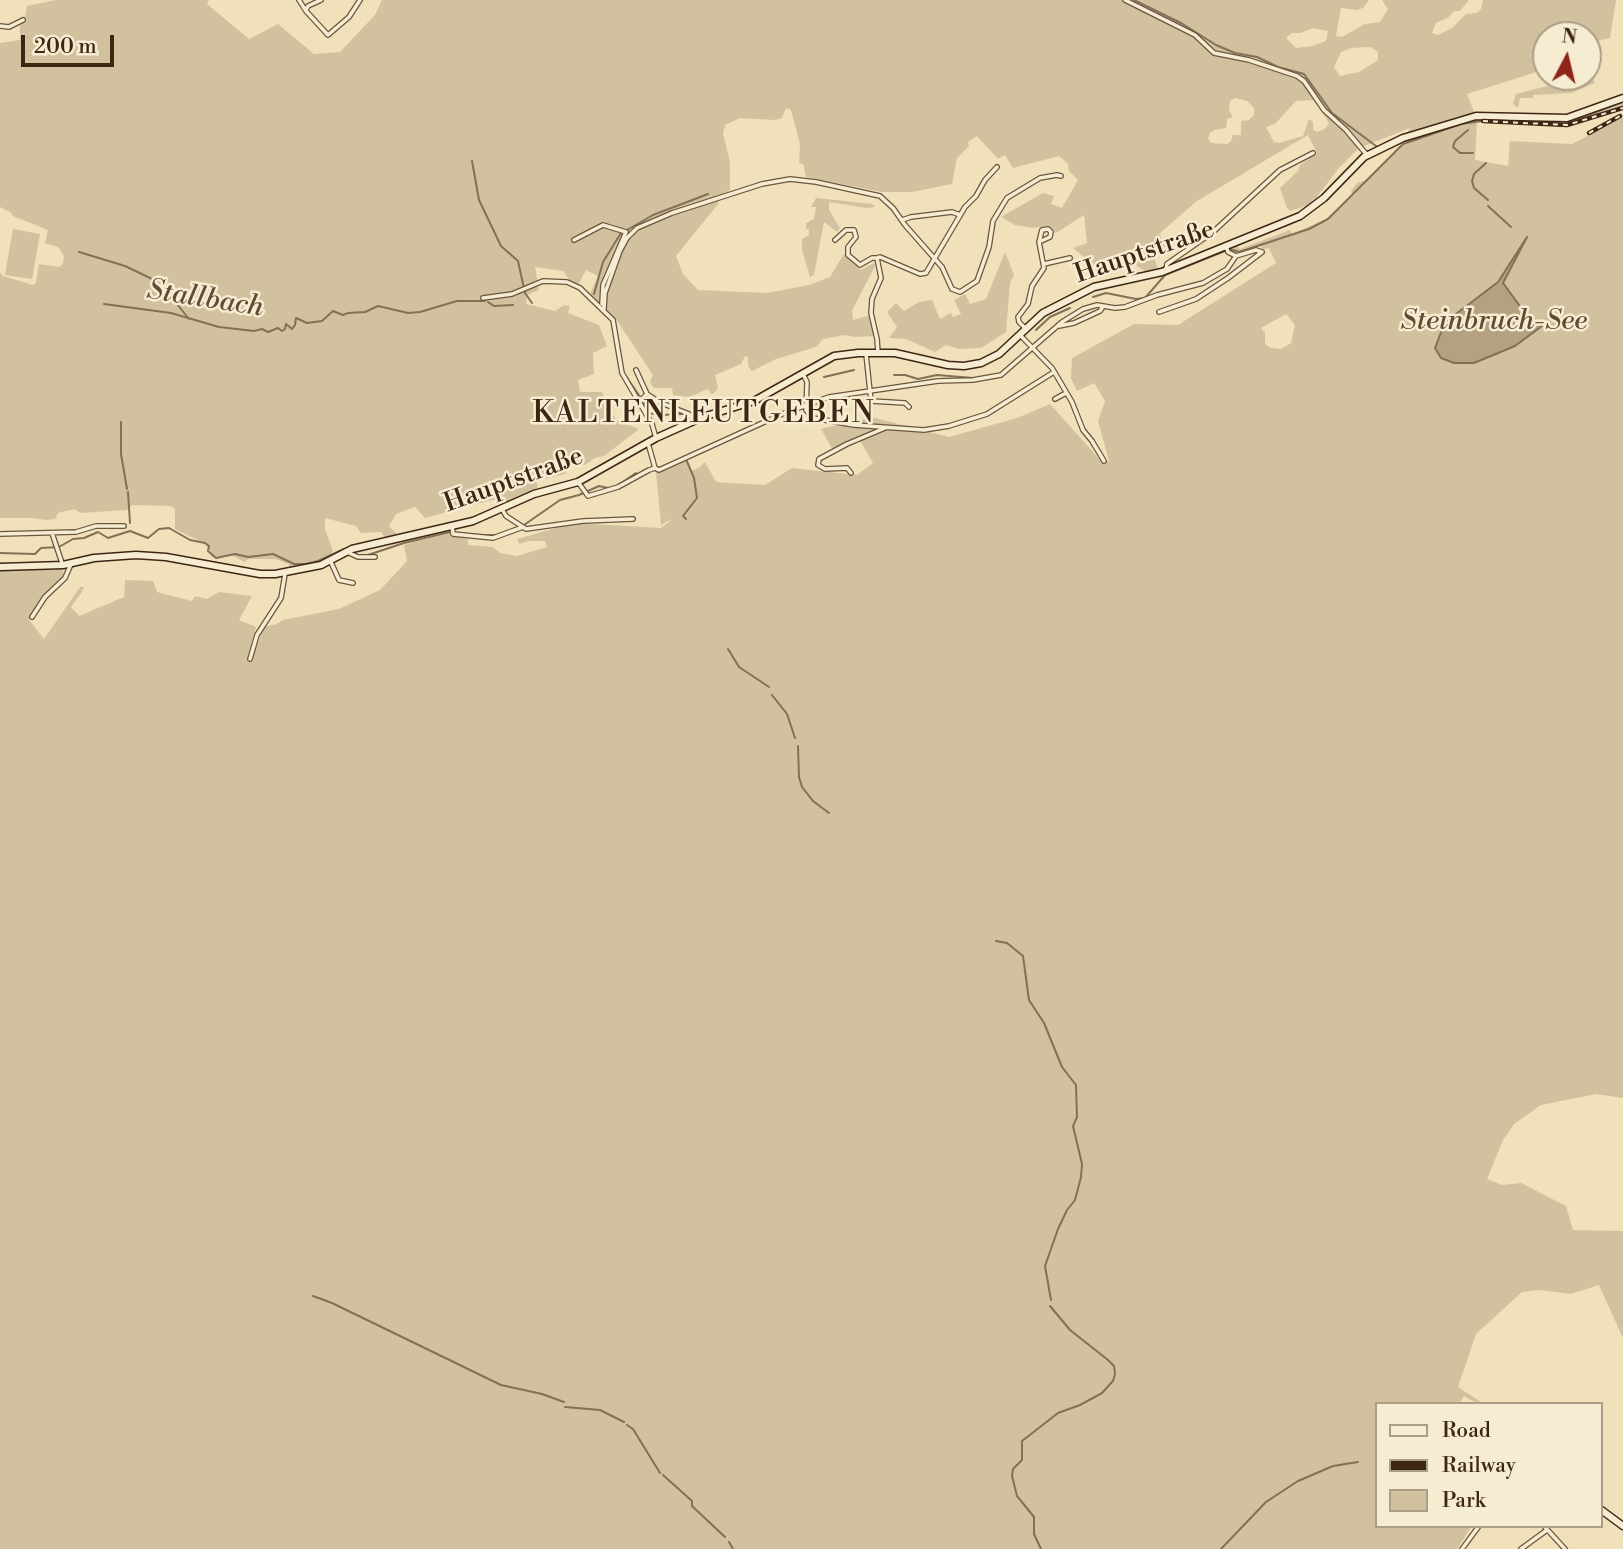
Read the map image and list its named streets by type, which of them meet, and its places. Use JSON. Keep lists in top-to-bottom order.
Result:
{
  "streets": {
    "main road": ["Hauptstraße"]
  },
  "districts": ["KALTENLEUTGEBEN"],
  "water": ["Stallbach", "Steinbruch-See"],
  "legend": ["Road", "Railway", "Park"],
  "scale_bar": "200 m",
  "north": "top"
}
